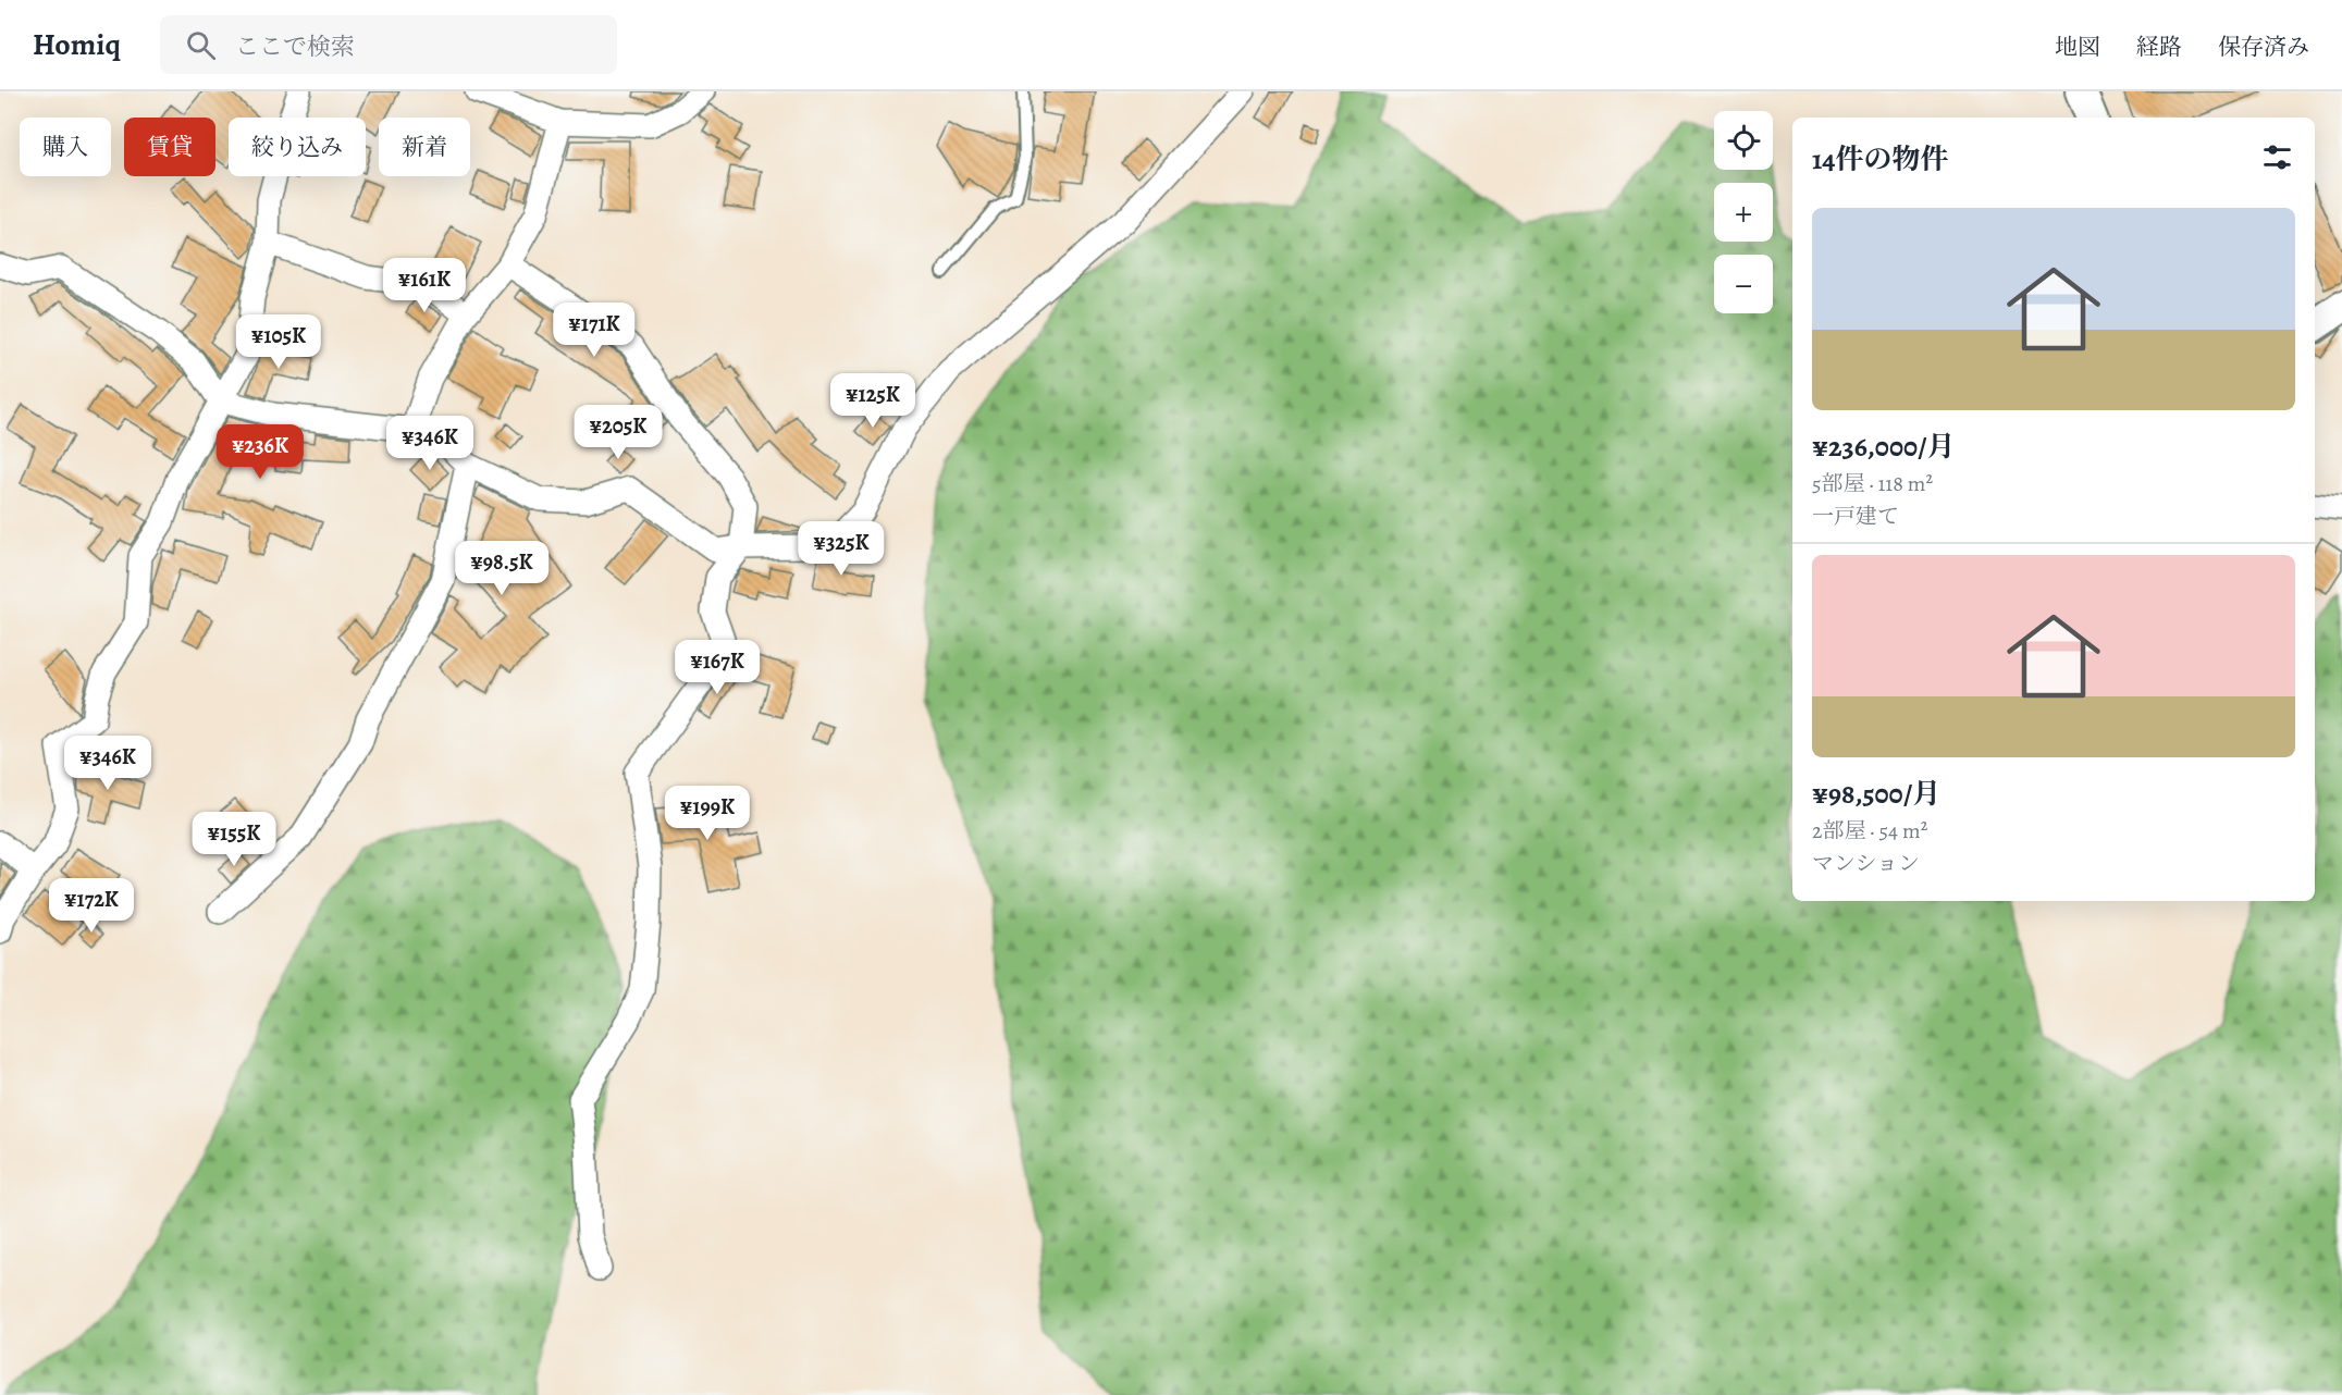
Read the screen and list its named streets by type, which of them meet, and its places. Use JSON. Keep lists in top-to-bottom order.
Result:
{
  "page": {
    "header": "Homiq",
    "search": "ここで検索",
    "nav": ["地図", "経路", "保存済み"],
    "map_buttons": ["+", "−"],
    "chip": [
      "購入",
      "賃貸",
      "絞り込み",
      "新着"
    ],
    "heading": "14件の物件",
    "list": [
      {
        "name": "¥236,000/月",
        "note": "5部屋 · 118 m² · 一戸建て"
      },
      {
        "name": "¥98,500/月",
        "note": "2部屋 · 54 m² · マンション"
      }
    ],
    "price": [
      "¥161K",
      "¥171K",
      "¥105K",
      "¥125K",
      "¥205K",
      "¥346K",
      "¥236K",
      "¥325K",
      "¥98.5K",
      "¥167K",
      "¥346K",
      "¥199K",
      "¥155K",
      "¥172K"
    ]
  }
}
